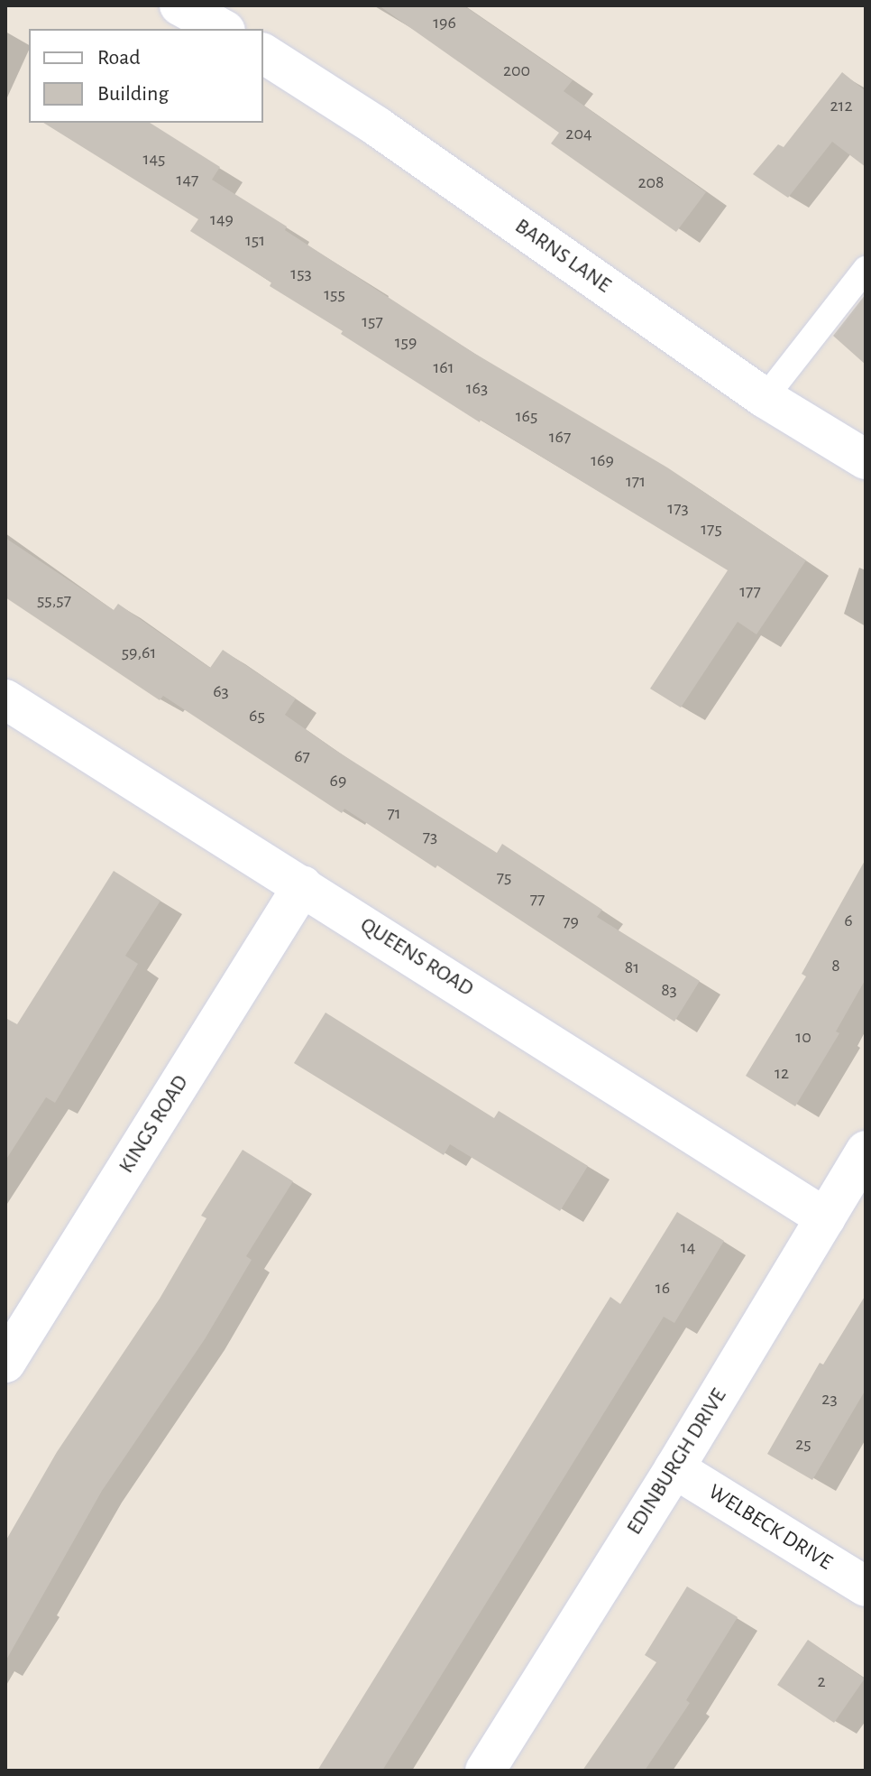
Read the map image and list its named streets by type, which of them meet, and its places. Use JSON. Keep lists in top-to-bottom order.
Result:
{
  "streets": {
    "street": [
      "BARNS LANE",
      "QUEENS ROAD",
      "KINGS ROAD",
      "EDINBURGH DRIVE",
      "WELBECK DRIVE"
    ]
  },
  "crossings": [
    ["QUEENS ROAD", "KINGS ROAD"],
    ["QUEENS ROAD", "EDINBURGH DRIVE"],
    ["EDINBURGH DRIVE", "WELBECK DRIVE"]
  ],
  "house_numbers": [
    "196",
    "200",
    "212",
    "204",
    "145",
    "147",
    "208",
    "149",
    "151",
    "153",
    "155",
    "157",
    "159",
    "161",
    "163",
    "165",
    "167",
    "169",
    "171",
    "173",
    "175",
    "177",
    "55,57",
    "59,61",
    "63",
    "65",
    "67",
    "69",
    "71",
    "73",
    "75",
    "77",
    "6",
    "79",
    "8",
    "81",
    "83",
    "10",
    "12",
    "14",
    "16",
    "23",
    "25",
    "2"
  ],
  "legend": ["Road", "Building"]
}
